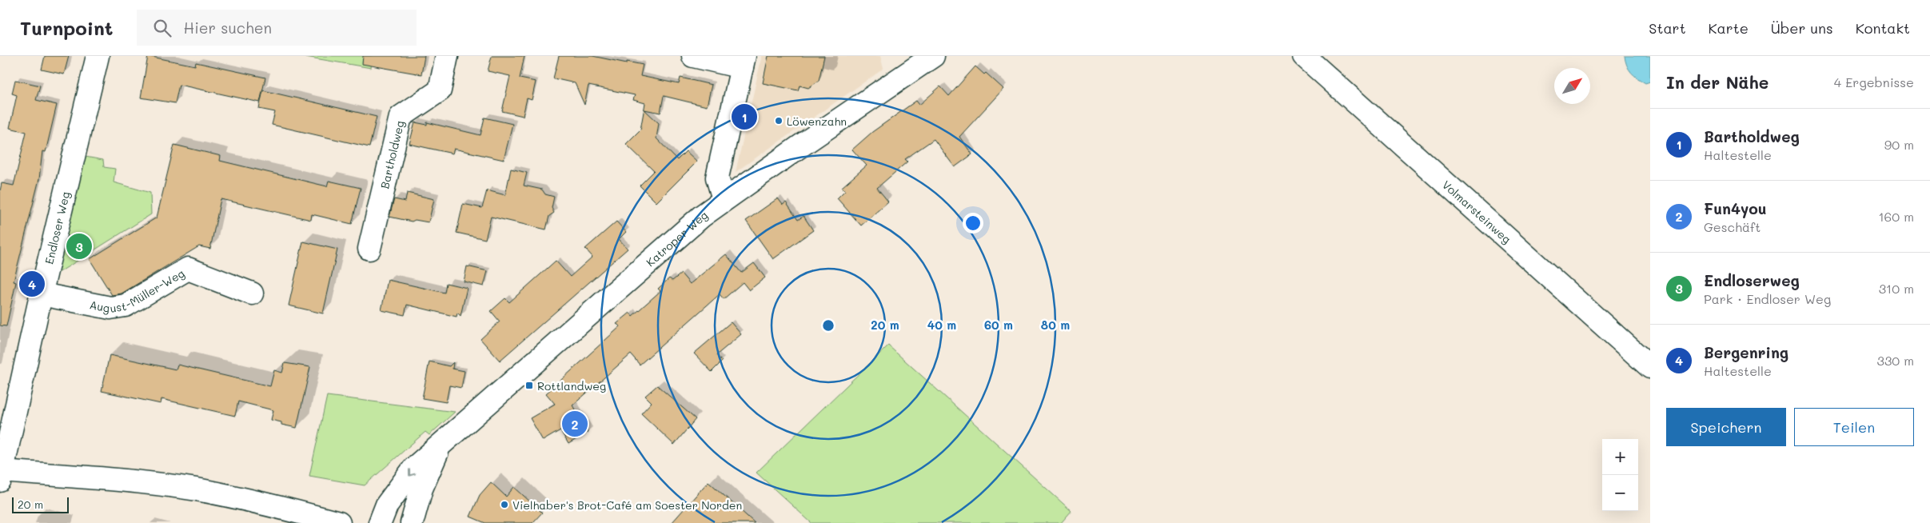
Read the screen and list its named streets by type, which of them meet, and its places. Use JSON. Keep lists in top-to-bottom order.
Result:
{
  "streets": {
    "street": [
      "Bartholdweg",
      "Volmarsteinweg",
      "Endloser Weg",
      "Katroper Weg",
      "August-Müller-Weg"
    ]
  },
  "crossings": [
    ["Endloser Weg", "August-Müller-Weg"]
  ],
  "places": {
    "other": ["Löwenzahn", "Vielhaber's Brot-Café am Soester Norden"],
    "transit": ["Rottlandweg"]
  },
  "scale_bar": "20 m",
  "north": "top right",
  "page": {
    "header": "Turnpoint",
    "search": "Hier suchen",
    "nav": [
      "Start",
      "Karte",
      "Über uns",
      "Kontakt"
    ],
    "heading": ["In der Nähe", "4 Ergebnisse"],
    "pins": [
      "1",
      "3",
      "4",
      "2"
    ],
    "list": [
      {
        "mark": "1",
        "name": "Bartholdweg",
        "note": "Haltestelle",
        "value": "90 m"
      },
      {
        "mark": "2",
        "name": "Fun4you",
        "note": "Geschäft",
        "value": "160 m"
      },
      {
        "mark": "3",
        "name": "Endloserweg",
        "note": "Park · Endloser Weg",
        "value": "310 m"
      },
      {
        "mark": "4",
        "name": "Bergenring",
        "note": "Haltestelle",
        "value": "330 m"
      }
    ],
    "buttons": ["Speichern", "Teilen"],
    "map_buttons": ["+", "−"],
    "scale": "20 m"
  },
  "rings": [
    "20 m",
    "40 m",
    "60 m",
    "80 m"
  ]
}
